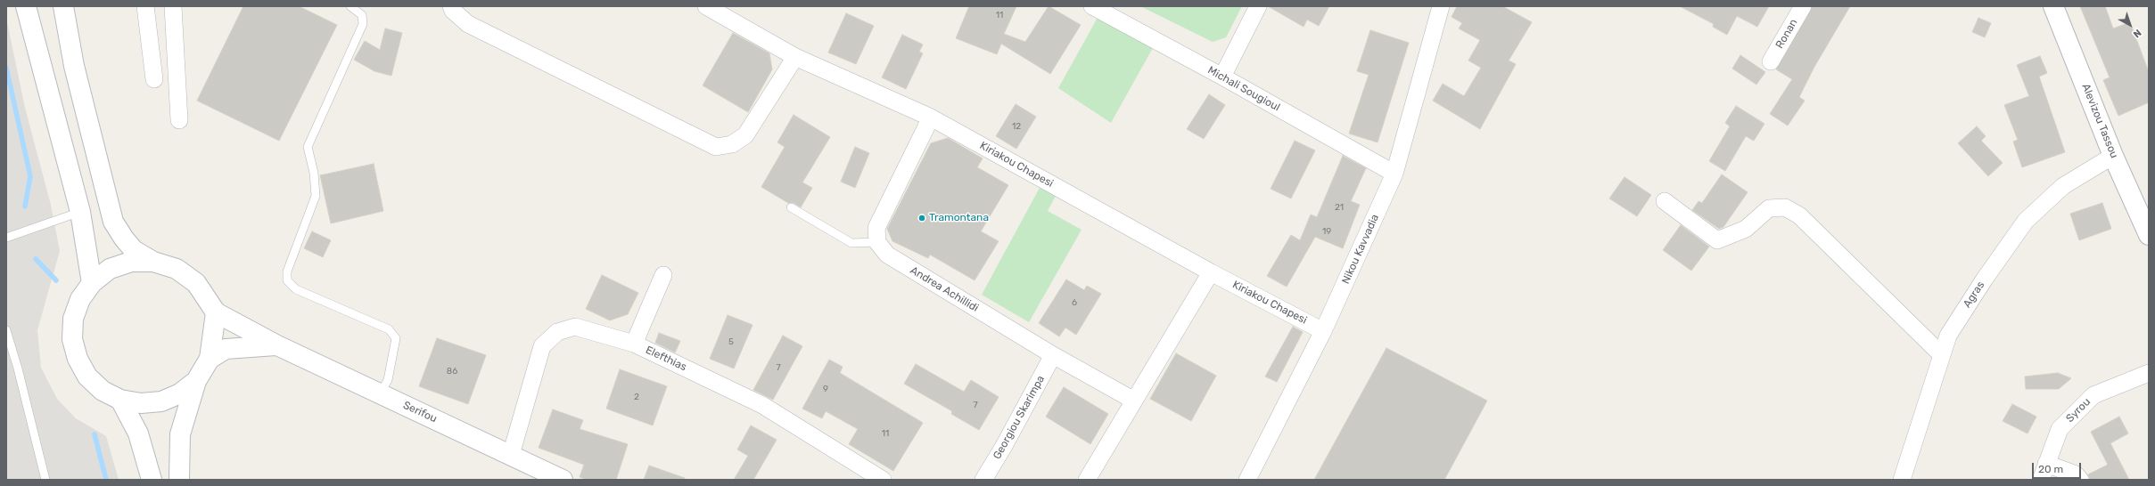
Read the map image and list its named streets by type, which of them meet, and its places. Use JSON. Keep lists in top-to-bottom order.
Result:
{
  "streets": {
    "main road": ["Alevizou Tassou", "Serifou"],
    "street": [
      "Ronan",
      "Michali Sougioul",
      "Kiriakou Chapesi",
      "Nikou Kavvadia",
      "Andrea Achillidi",
      "Agras",
      "Elefthias",
      "Syrou",
      "Georgiou Skarimpa"
    ]
  },
  "crossings": [
    ["Michali Sougioul", "Nikou Kavvadia"],
    ["Alevizou Tassou", "Agras"],
    ["Kiriakou Chapesi", "Nikou Kavvadia"],
    ["Andrea Achillidi", "Georgiou Skarimpa"],
    ["Elefthias", "Serifou"]
  ],
  "places": ["Tramontana"],
  "house_numbers": [
    "11",
    "12",
    "21",
    "19",
    "6",
    "5",
    "7",
    "86",
    "9",
    "2",
    "7",
    "11"
  ],
  "scale_bar": "20 m",
  "north": "bottom right"
}
